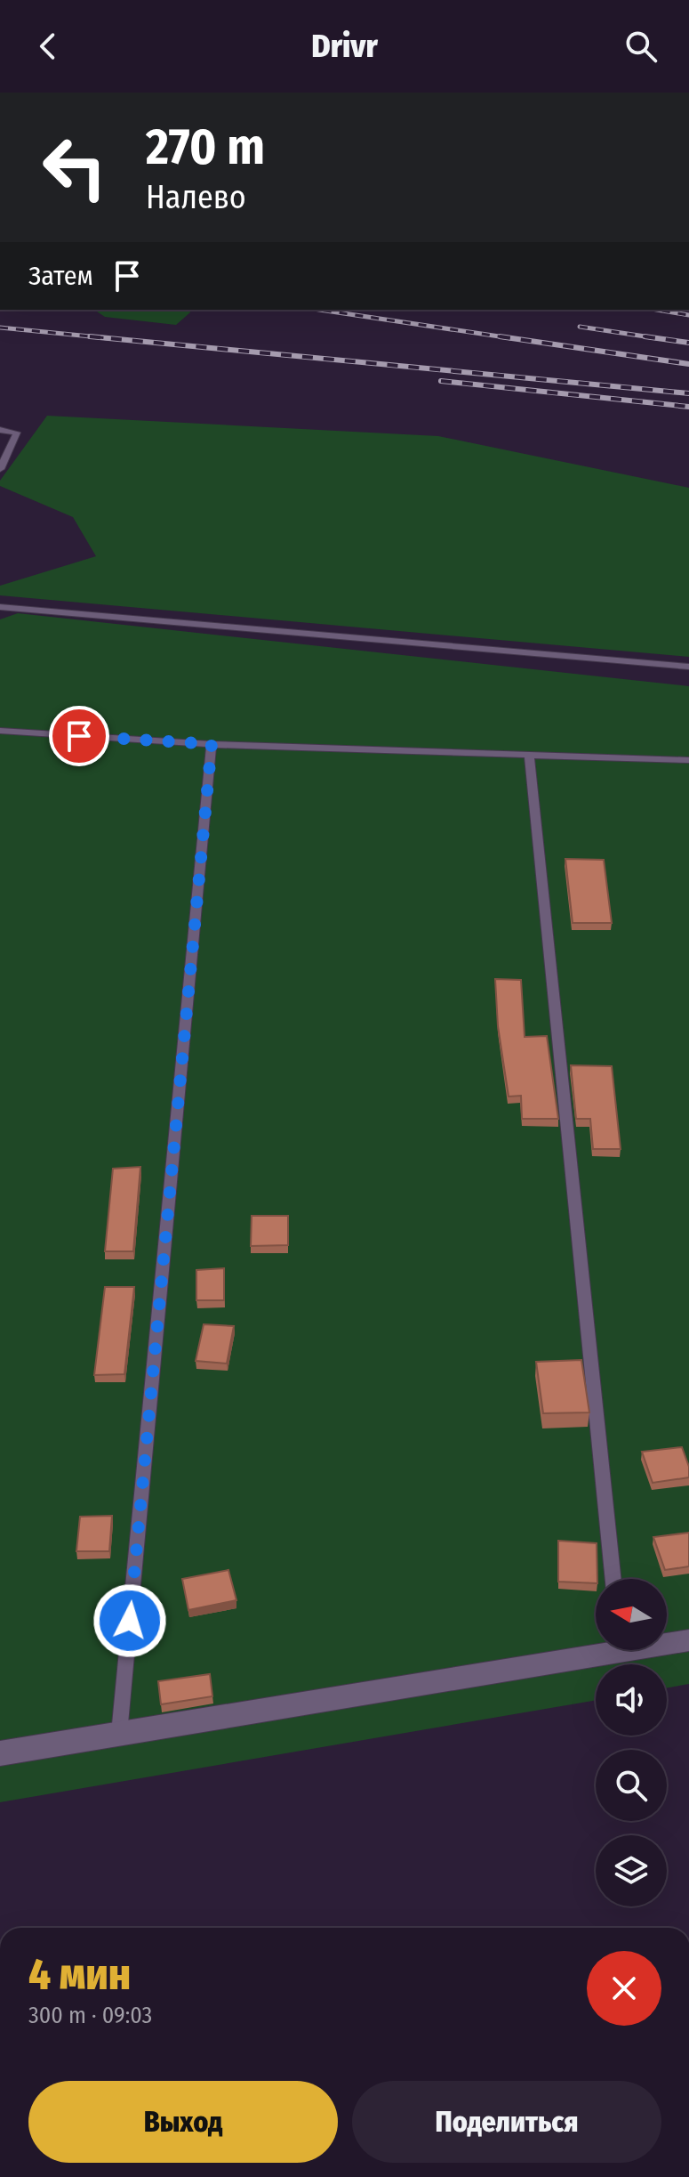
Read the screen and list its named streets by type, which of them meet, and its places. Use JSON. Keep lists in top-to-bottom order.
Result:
{
  "north": "left",
  "page": {
    "header": "Drivr",
    "turn": ["270 m", "Налево"],
    "then": "Затем",
    "heading": ["4 мин", "300 m · 09:03"],
    "buttons": ["Выход", "Поделиться"]
  }
}
